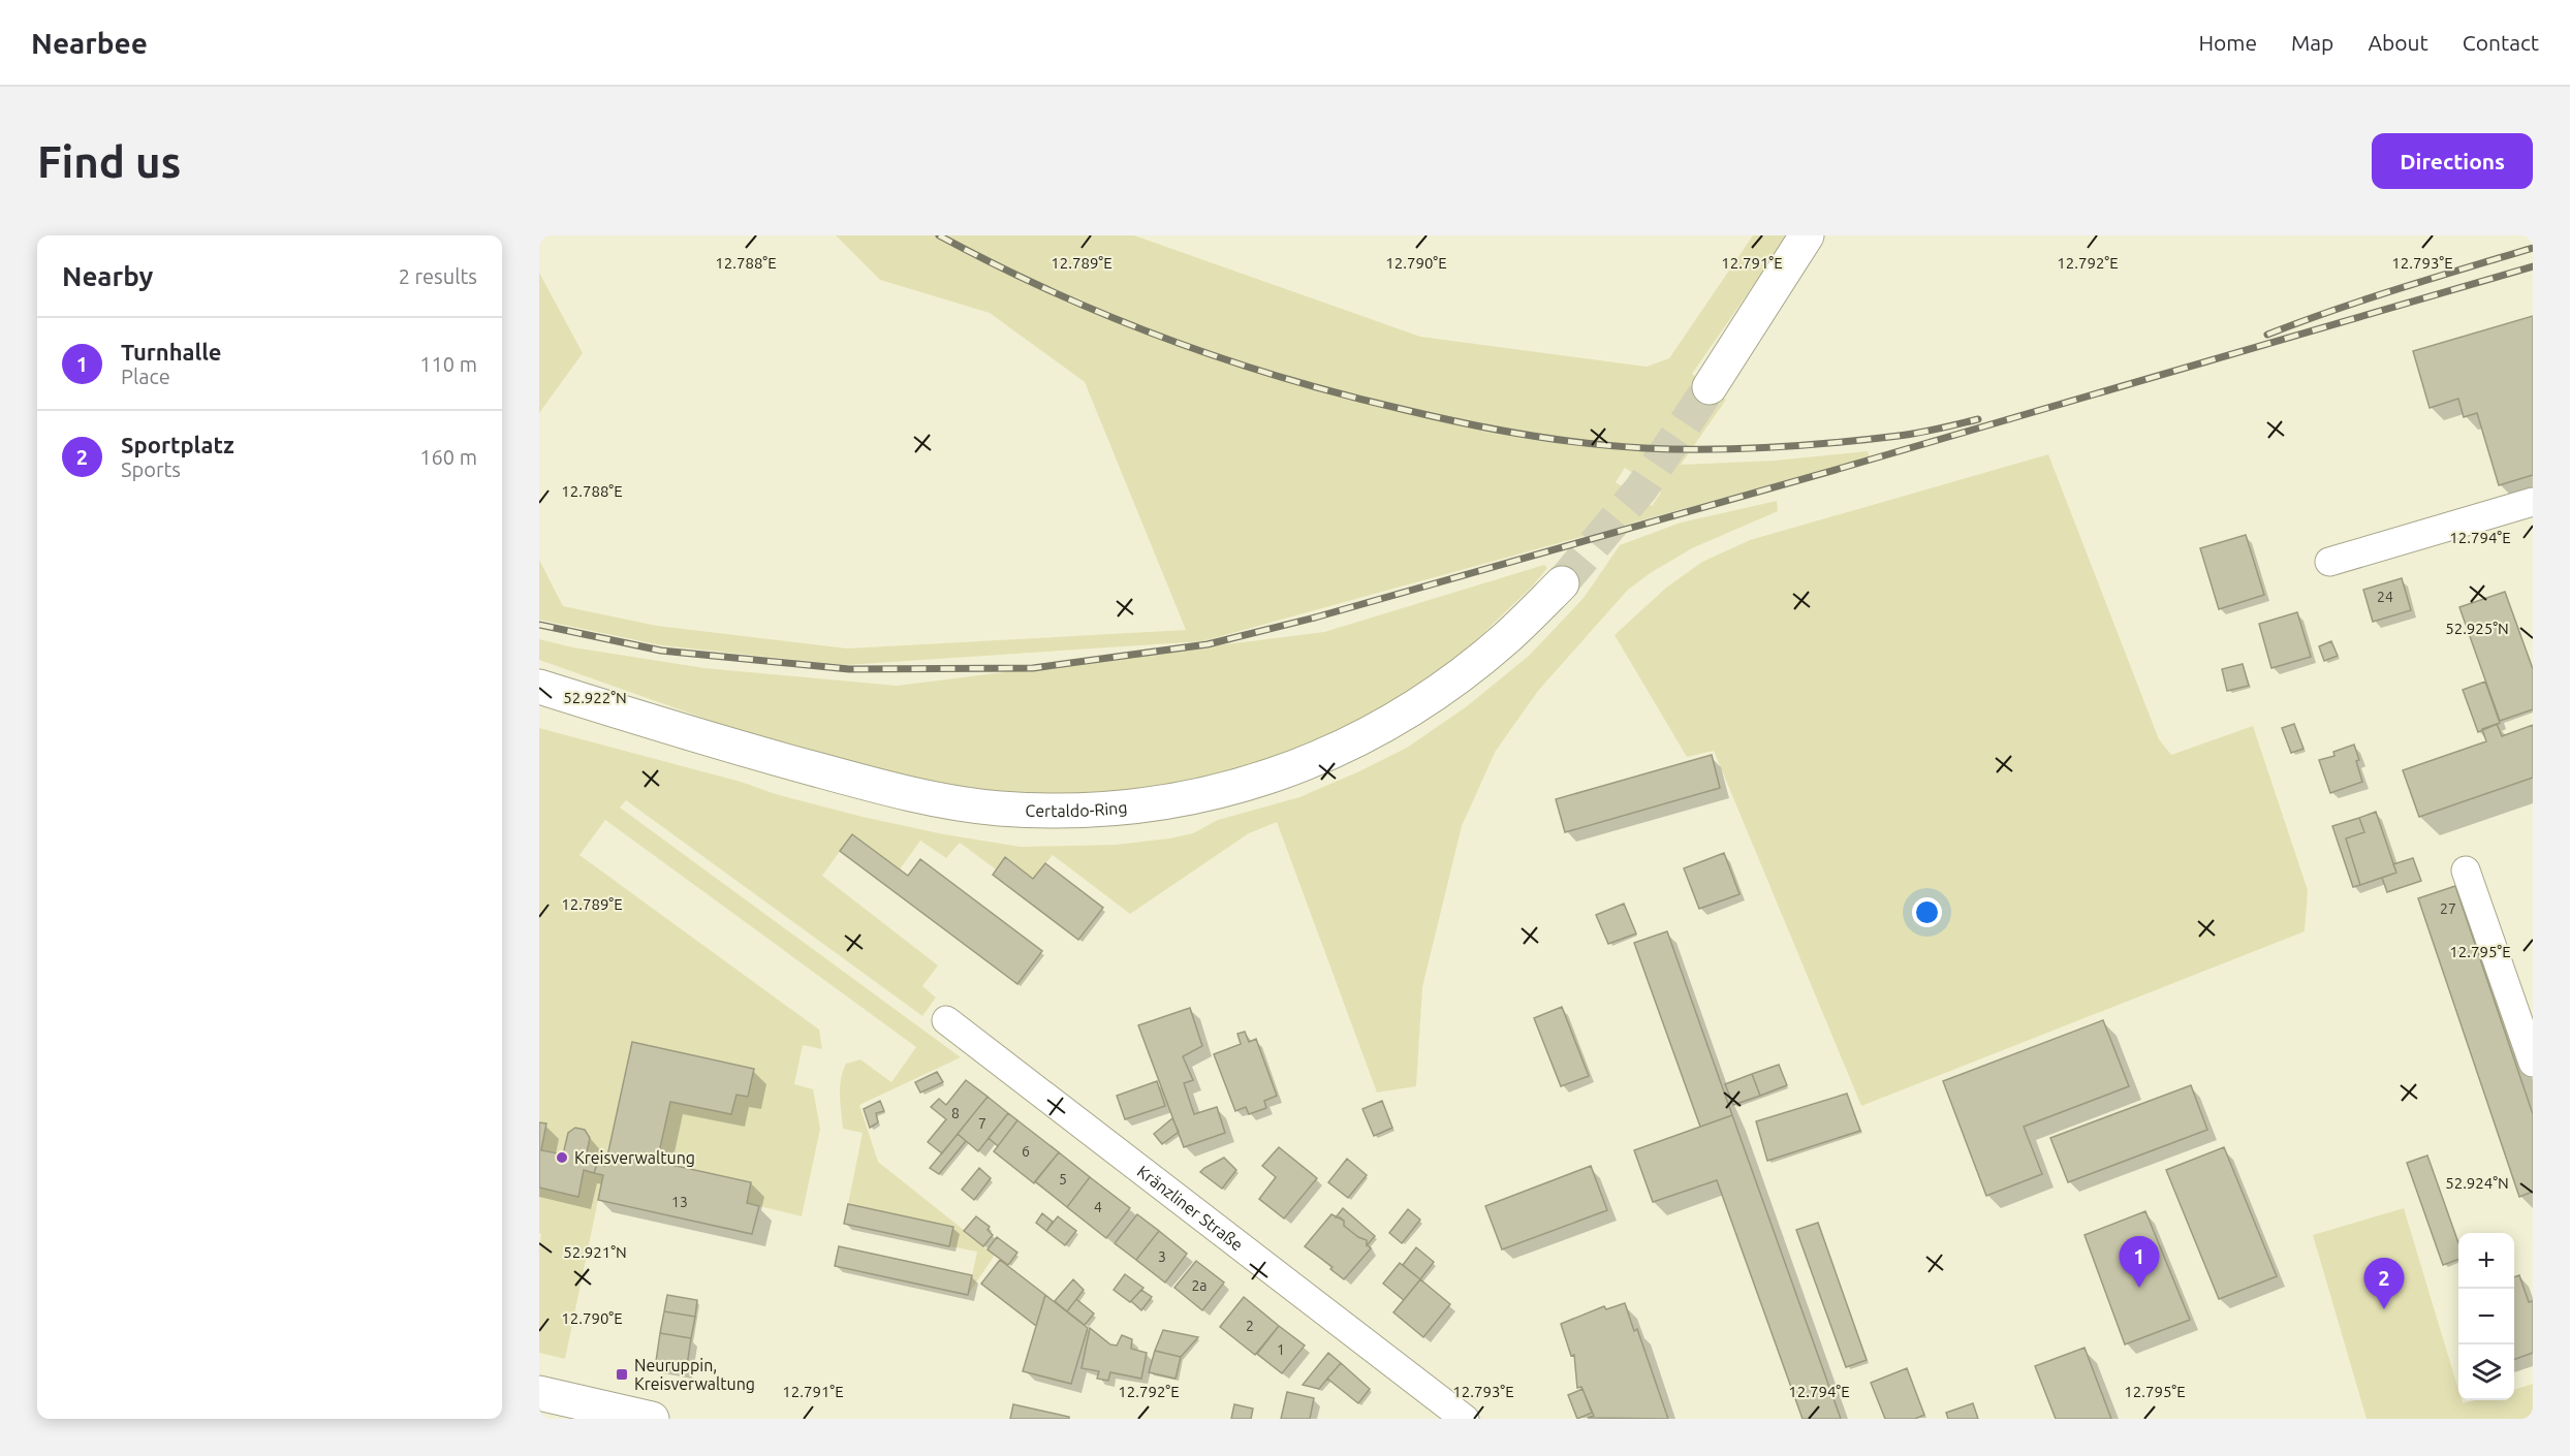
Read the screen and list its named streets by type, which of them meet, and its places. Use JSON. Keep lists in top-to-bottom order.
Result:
{
  "streets": {
    "main road": ["Certaldo-Ring"],
    "street": ["Kränzliner Straße"]
  },
  "places": {
    "other": ["Kreisverwaltung"],
    "transit": ["Neuruppin, Kreisverwaltung"]
  },
  "house_numbers": [
    "24",
    "27",
    "8",
    "7",
    "6",
    "5",
    "13",
    "4",
    "3",
    "2a",
    "2",
    "1"
  ],
  "page": {
    "header": "Nearbee",
    "nav": [
      "Home",
      "Map",
      "About",
      "Contact"
    ],
    "buttons": "Directions",
    "title": "Find us",
    "heading": ["Nearby", "2 results"],
    "list": [
      {
        "mark": "1",
        "name": "Turnhalle",
        "note": "Place",
        "value": "110 m"
      },
      {
        "mark": "2",
        "name": "Sportplatz",
        "note": "Sports",
        "value": "160 m"
      }
    ],
    "map_buttons": ["+", "−"],
    "pins": ["1", "2"]
  },
  "coordinates": [
    "12.788°E",
    "12.789°E",
    "12.790°E",
    "12.791°E",
    "12.792°E",
    "12.793°E",
    "12.794°E",
    "52.925°N",
    "52.922°N",
    "12.795°E",
    "52.924°N",
    "52.921°N"
  ]
}
